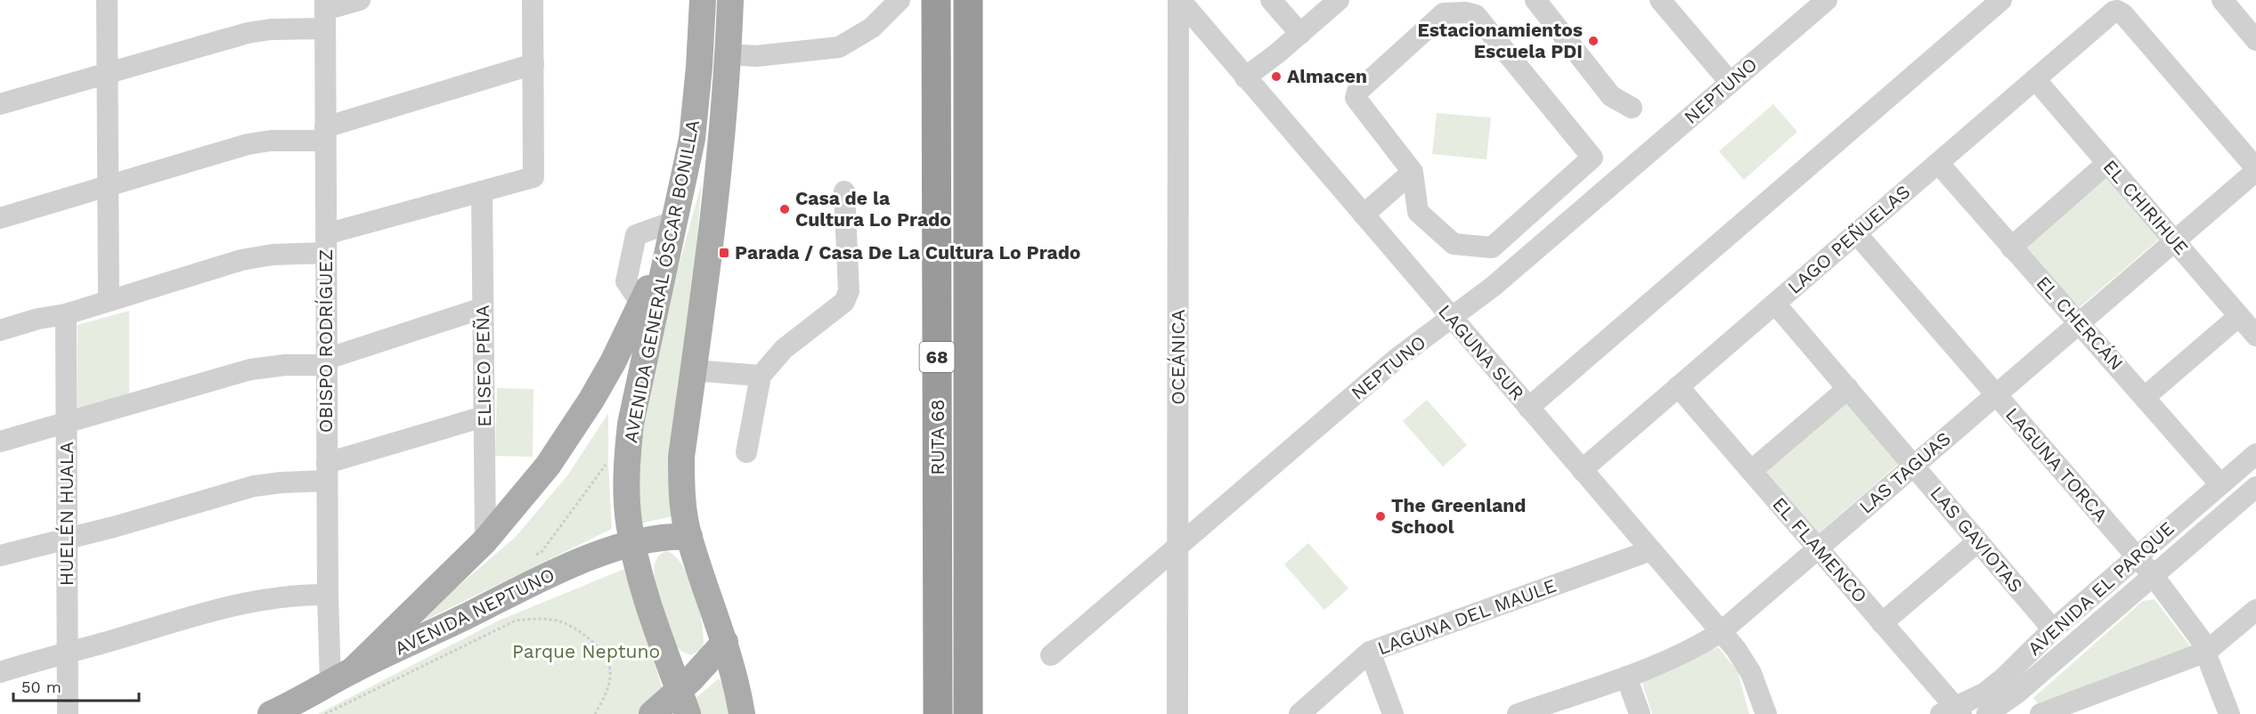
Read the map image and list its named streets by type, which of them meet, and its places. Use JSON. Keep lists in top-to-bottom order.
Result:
{
  "streets": {
    "highway": ["68", "RUTA 68"],
    "main road": ["AVENIDA GENERAL ÓSCAR BONILLA", "AVENIDA NEPTUNO"],
    "street": [
      "NEPTUNO",
      "EL CHIRIHUE",
      "LAGO PEÑUELAS",
      "EL CHERCÁN",
      "OBISPO RODRÍGUEZ",
      "LAGUNA SUR",
      "OCEÁNICA",
      "ELISEO PEÑA",
      "LAGUNA TORCA",
      "LAS TAGUAS",
      "HUELÉN HUALA",
      "LAS GAVIOTAS",
      "EL FLAMENCO",
      "AVENIDA EL PARQUE",
      "LAGUNA DEL MAULE"
    ]
  },
  "crossings": [
    ["NEPTUNO", "LAGUNA SUR"],
    ["NEPTUNO", "OCEÁNICA"],
    ["EL CHIRIHUE", "LAGO PEÑUELAS"],
    ["EL CHIRIHUE", "LAS TAGUAS"],
    ["LAGO PEÑUELAS", "EL CHERCÁN"],
    ["LAGO PEÑUELAS", "LAGUNA SUR"],
    ["LAGO PEÑUELAS", "LAGUNA TORCA"],
    ["LAGO PEÑUELAS", "LAS TAGUAS"],
    ["LAGO PEÑUELAS", "LAS GAVIOTAS"],
    ["LAGO PEÑUELAS", "EL FLAMENCO"],
    ["AVENIDA GENERAL ÓSCAR BONILLA", "AVENIDA NEPTUNO"],
    ["EL CHERCÁN", "LAS TAGUAS"],
    ["EL CHERCÁN", "AVENIDA EL PARQUE"],
    ["OBISPO RODRÍGUEZ", "AVENIDA NEPTUNO"],
    ["LAGUNA SUR", "OCEÁNICA"],
    ["LAGUNA SUR", "LAS TAGUAS"],
    ["LAGUNA SUR", "LAGUNA DEL MAULE"],
    ["LAGUNA TORCA", "LAS TAGUAS"],
    ["LAGUNA TORCA", "AVENIDA EL PARQUE"],
    ["LAS TAGUAS", "LAS GAVIOTAS"],
    ["LAS TAGUAS", "EL FLAMENCO"],
    ["LAS GAVIOTAS", "AVENIDA EL PARQUE"],
    ["EL FLAMENCO", "AVENIDA EL PARQUE"]
  ],
  "parks": ["Parque Neptuno"],
  "places": {
    "other": [
      "Estacionamientos Escuela PDI",
      "Almacen",
      "Casa de la Cultura Lo Prado",
      "The Greenland School"
    ],
    "transit": ["Parada / Casa De La Cultura Lo Prado"]
  },
  "scale_bar": "50 m"
}
